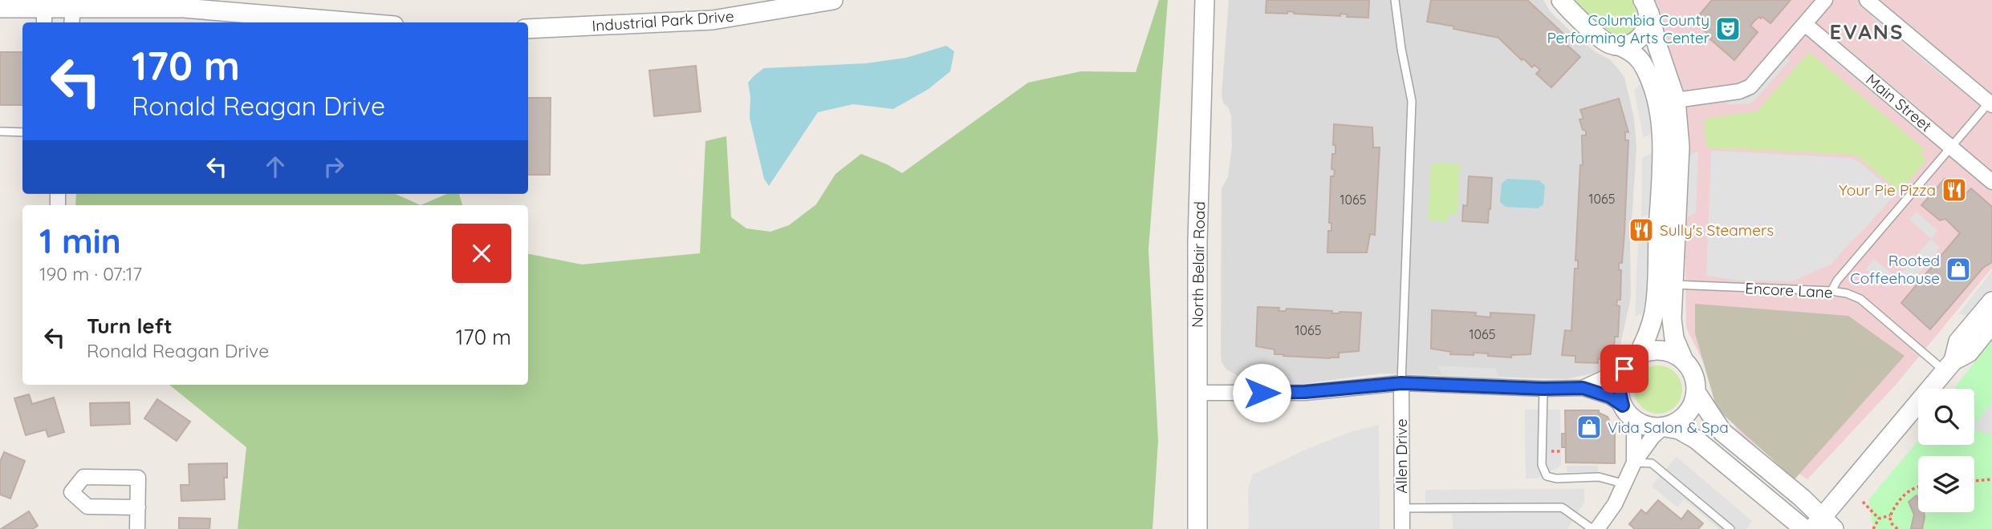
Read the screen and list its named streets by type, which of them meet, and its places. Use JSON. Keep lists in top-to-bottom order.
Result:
{
  "streets": {
    "street": [
      "Industrial Park Drive",
      "Main Street",
      "North Belair Road",
      "Allen Drive"
    ],
    "lane": ["Encore Lane"]
  },
  "districts": ["EVANS"],
  "places": {
    "theatre": ["Columbia County Performing Arts Center"],
    "restaurant": ["Your Pie Pizza", "Sully's Steamers"],
    "shop": ["Rooted Coffeehouse", "Vida Salon & Spa"]
  },
  "house_numbers": [
    "1065",
    "1065",
    "1065",
    "1065"
  ],
  "page": {
    "turn": ["170 m", "Ronald Reagan Drive"],
    "heading": ["1 min", "190 m · 07:17"],
    "list": [
      {
        "name": "Turn left",
        "note": "Ronald Reagan Drive",
        "value": "170 m"
      }
    ]
  }
}
